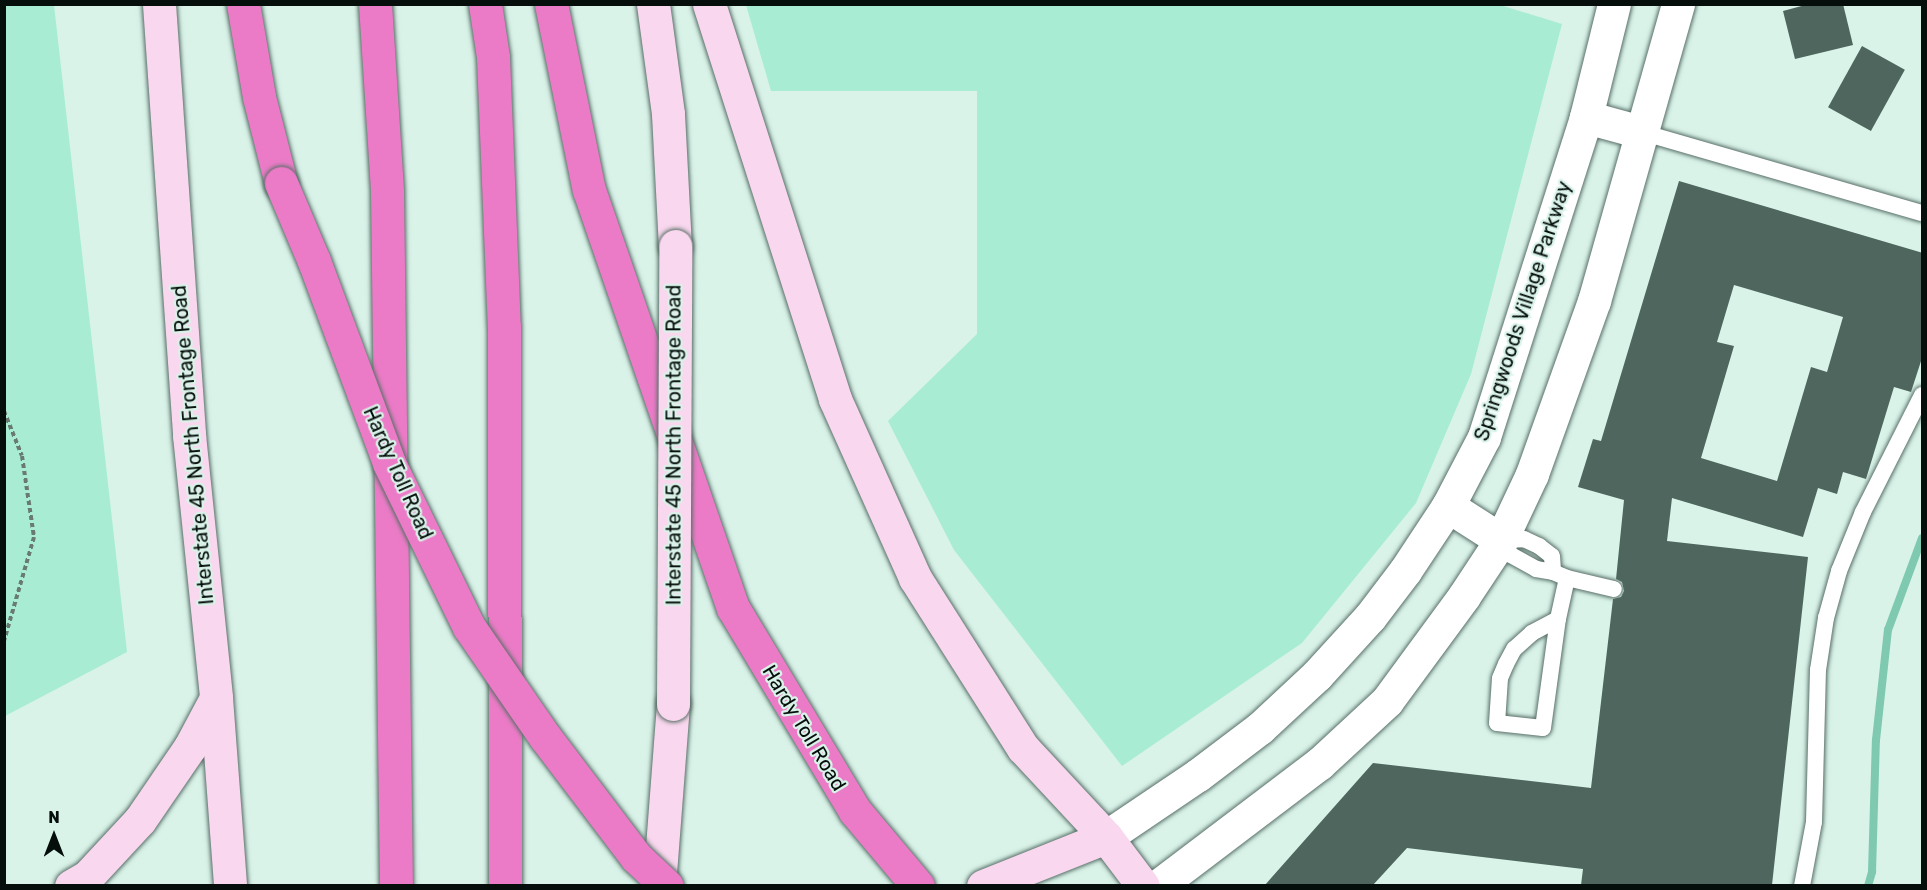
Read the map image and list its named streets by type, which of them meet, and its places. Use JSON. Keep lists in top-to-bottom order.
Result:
{
  "streets": {
    "highway": ["Hardy Toll Road"],
    "main road": ["Springwoods Village Parkway", "Interstate 45 North Frontage Road"]
  },
  "north": "top"
}
